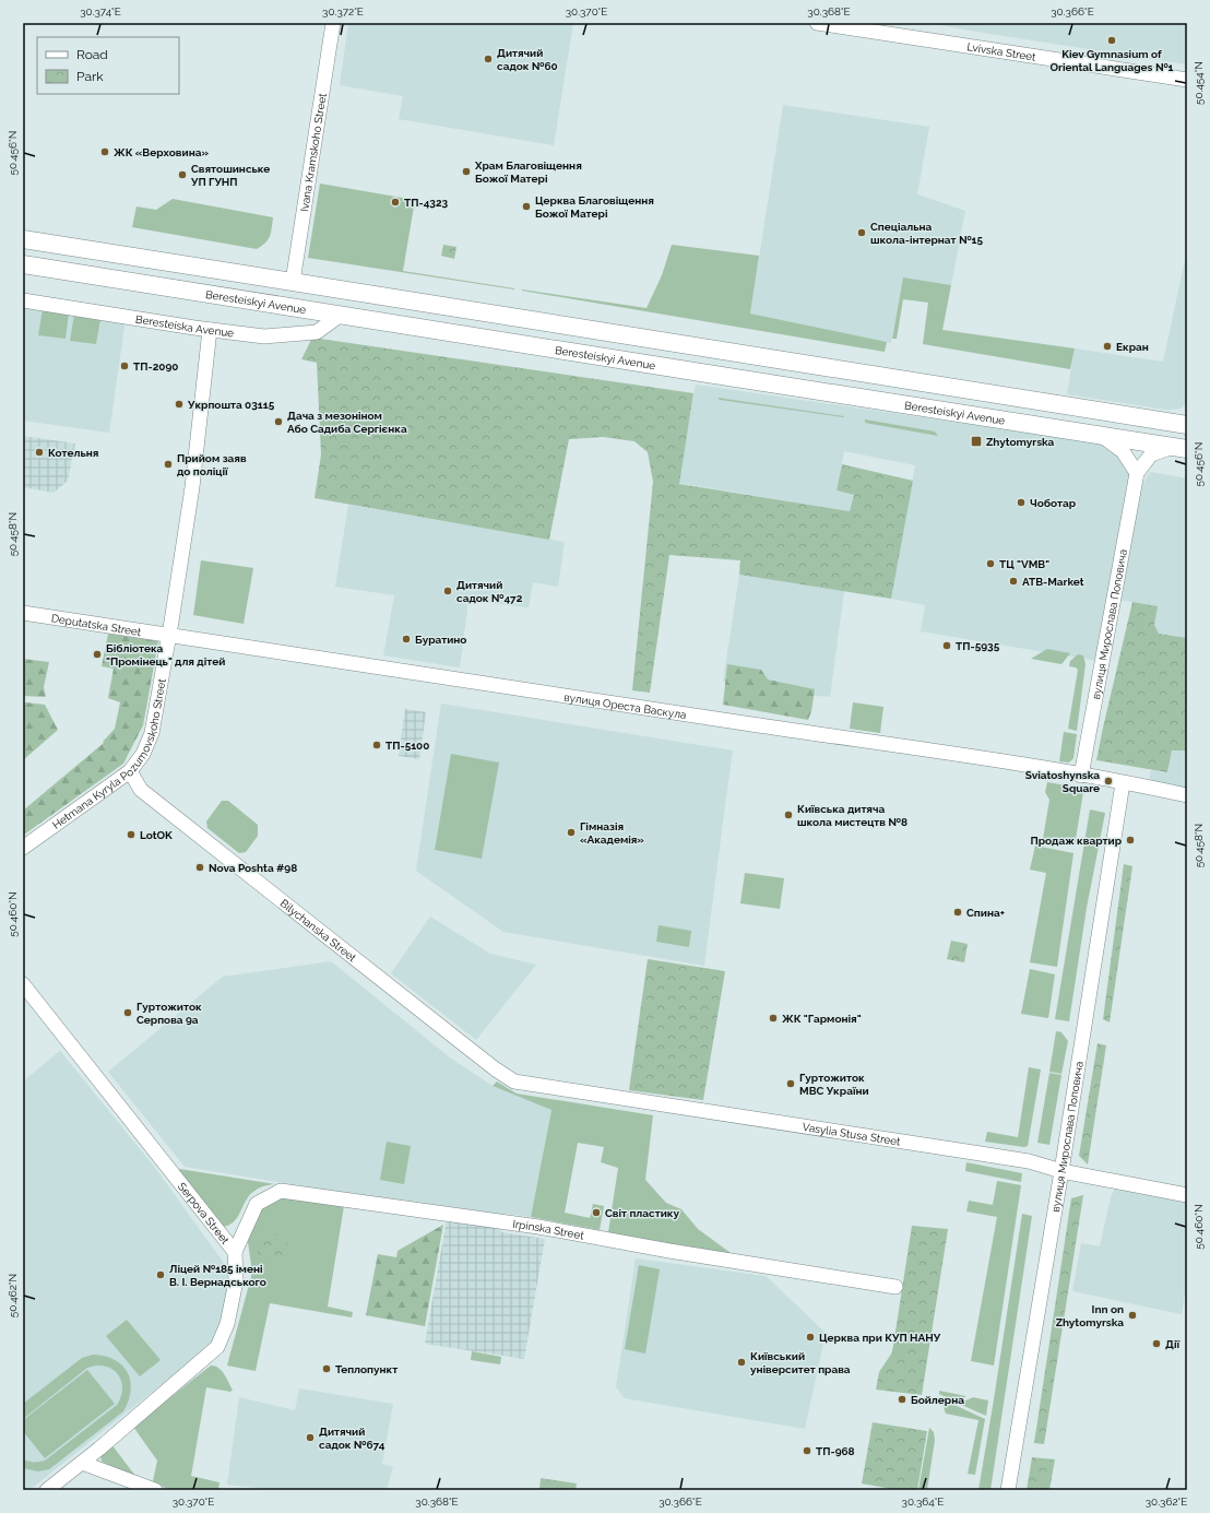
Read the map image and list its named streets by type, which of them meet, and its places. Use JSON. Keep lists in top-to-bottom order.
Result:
{
  "streets": {
    "main road": ["Beresteiskyi Avenue"],
    "street": [
      "Lvivska Street",
      "Ivana Kramskoho Street",
      "Beresteiska Avenue",
      "Deputatska Street",
      "вулиця Мирослава Поповича",
      "вулиця Ореста Васкула",
      "Hetmana Kyryla Pozumovskoho Street",
      "Bilychanska Street",
      "Vasylia Stusa Street",
      "Serpova Street",
      "Irpinska Street"
    ]
  },
  "crossings": [
    ["Beresteiskyi Avenue", "Beresteiska Avenue"],
    ["Beresteiskyi Avenue", "вулиця Мирослава Поповича"],
    ["Beresteiska Avenue", "Hetmana Kyryla Pozumovskoho Street"],
    ["Deputatska Street", "вулиця Ореста Васкула"],
    ["Deputatska Street", "Hetmana Kyryla Pozumovskoho Street"],
    ["вулиця Мирослава Поповича", "вулиця Ореста Васкула"],
    ["вулиця Мирослава Поповича", "Vasylia Stusa Street"],
    ["вулиця Ореста Васкула", "Hetmana Kyryla Pozumovskoho Street"],
    ["Hetmana Kyryla Pozumovskoho Street", "Bilychanska Street"],
    ["Bilychanska Street", "Vasylia Stusa Street"],
    ["Serpova Street", "Irpinska Street"]
  ],
  "places": {
    "other": [
      "Kiev Gymnasium of Oriental Languages №1",
      "Дитячий садок №60",
      "ЖК «Верховина»",
      "Храм Благовіщення Божої Матері",
      "Святошинське УП ГУНП",
      "ТП-4323",
      "Церква Благовіщення Божої Матері",
      "Спеціальна школа-інтернат №15",
      "Екран",
      "ТП-2090",
      "Укрпошта 03115",
      "Дача з мезоніном Або Садиба Сергієнка",
      "Котельня",
      "Прийом заяв до поліції",
      "Чоботар",
      "ТЦ \"VMB\"",
      "ATB-Market",
      "Дитячий садок №472",
      "Буратино",
      "ТП-5935",
      "Бібліотека \"Промінець\" для дітей",
      "ТП-5100",
      "Sviatoshynska Square",
      "Київська дитяча школа мистецтв №8",
      "Гімназія «Академія»",
      "LotOK",
      "Продаж квартир",
      "Nova Poshta #98",
      "Спина+",
      "Гуртожиток Серпова 9а",
      "ЖК \"Гармонія\"",
      "Гуртожиток МВС України",
      "Світ пластику",
      "Ліцей №185 імені В. І. Вернадського",
      "Inn on Zhytomyrska",
      "Церква при КУП НАНУ",
      "Дії",
      "Київський університет права",
      "Теплопункт",
      "Бойлерна",
      "Дитячий садок №674",
      "ТП-968"
    ],
    "transit": ["Zhytomyrska"]
  },
  "legend": ["Road", "Park"],
  "coordinates": [
    "30.374°E",
    "30.372°E",
    "30.370°E",
    "30.368°E",
    "30.366°E",
    "50.454°N",
    "50.456°N",
    "50.458°N",
    "50.460°N",
    "50.462°N",
    "30.364°E",
    "30.362°E"
  ]
}
